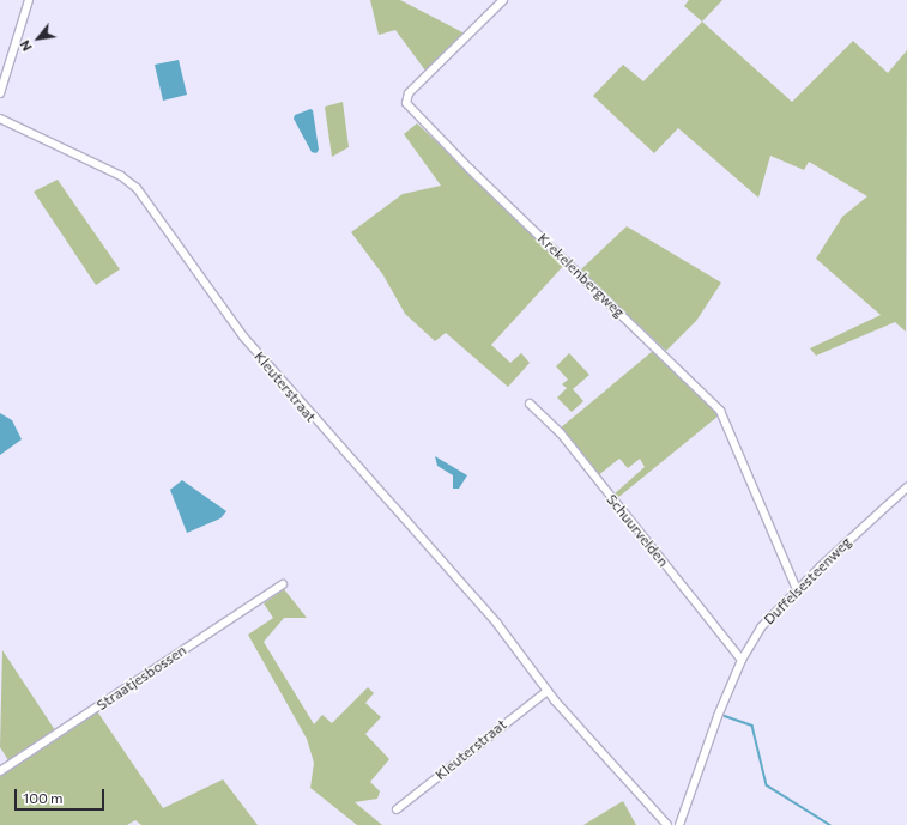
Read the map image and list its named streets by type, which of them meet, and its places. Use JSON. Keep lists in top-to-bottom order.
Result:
{
  "streets": {
    "street": [
      "Krekelenbergweg",
      "Kleuterstraat",
      "Schuurvelden",
      "Duffelsesteenweg",
      "Straatjesbossen"
    ]
  },
  "crossings": [
    ["Krekelenbergweg", "Duffelsesteenweg"],
    ["Schuurvelden", "Duffelsesteenweg"]
  ],
  "scale_bar": "100 m",
  "north": "bottom left"
}
